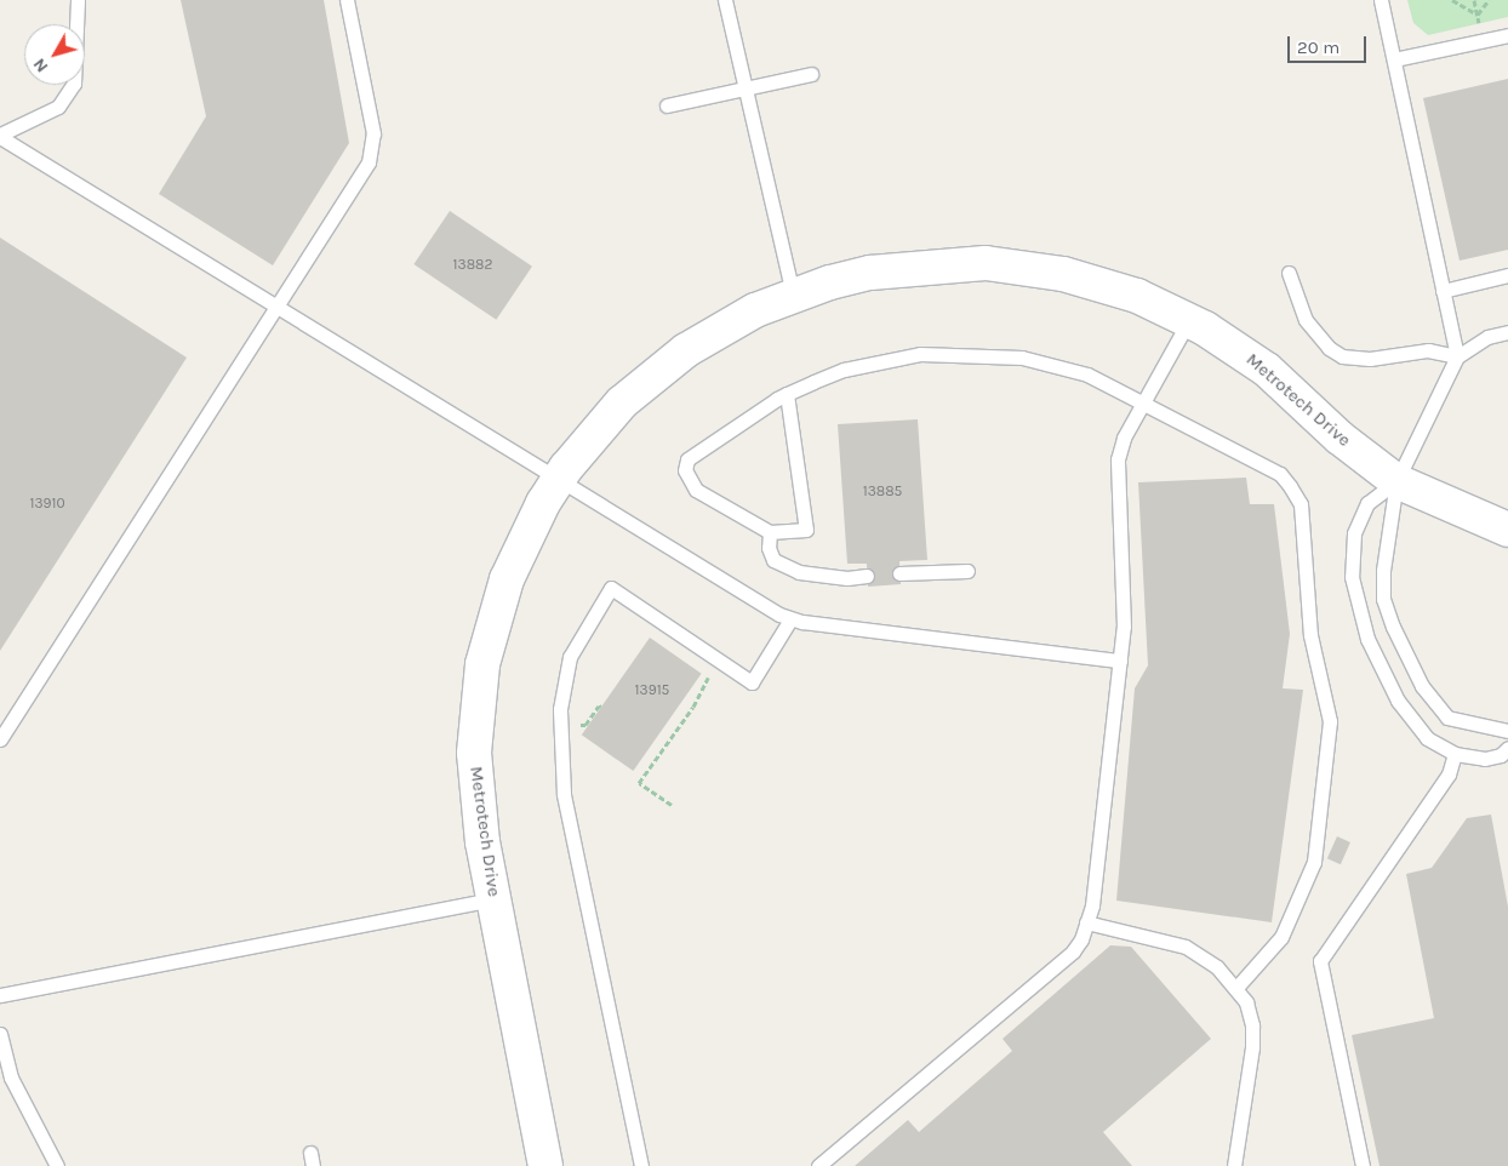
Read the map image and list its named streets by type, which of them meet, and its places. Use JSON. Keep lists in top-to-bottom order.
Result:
{
  "streets": {
    "street": ["Metrotech Drive"]
  },
  "house_numbers": [
    "13882",
    "13885",
    "13910",
    "13915"
  ],
  "scale_bar": "20 m",
  "north": "bottom left"
}
